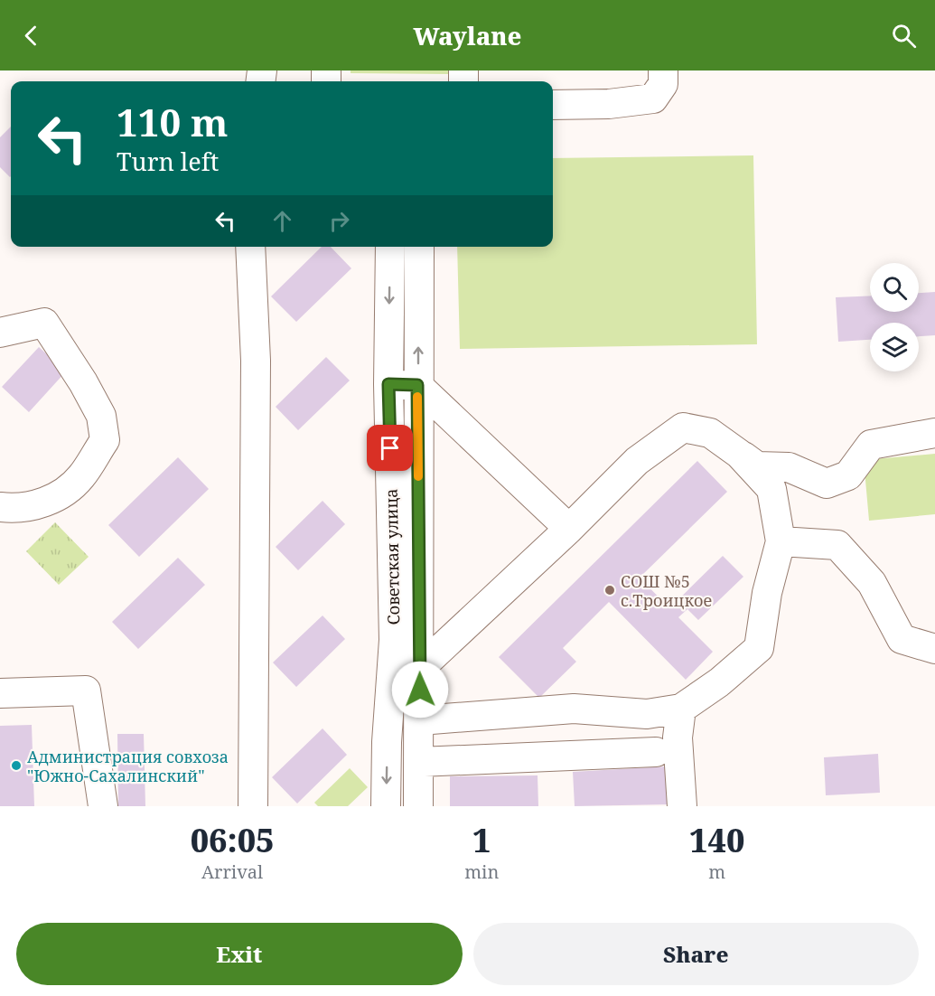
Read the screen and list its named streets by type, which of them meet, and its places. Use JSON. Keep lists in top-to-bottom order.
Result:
{
  "streets": {
    "street": ["Советская улица"]
  },
  "places": ["СОШ №5 с.Троицкое", "Администрация совхоза \"Южно-Сахалинский\""],
  "page": {
    "header": "Waylane",
    "turn": ["110 m", "Turn left"],
    "eta": [
      "06:05",
      "Arrival",
      "1",
      "min",
      "140",
      "m"
    ],
    "buttons": ["Exit", "Share"]
  }
}
